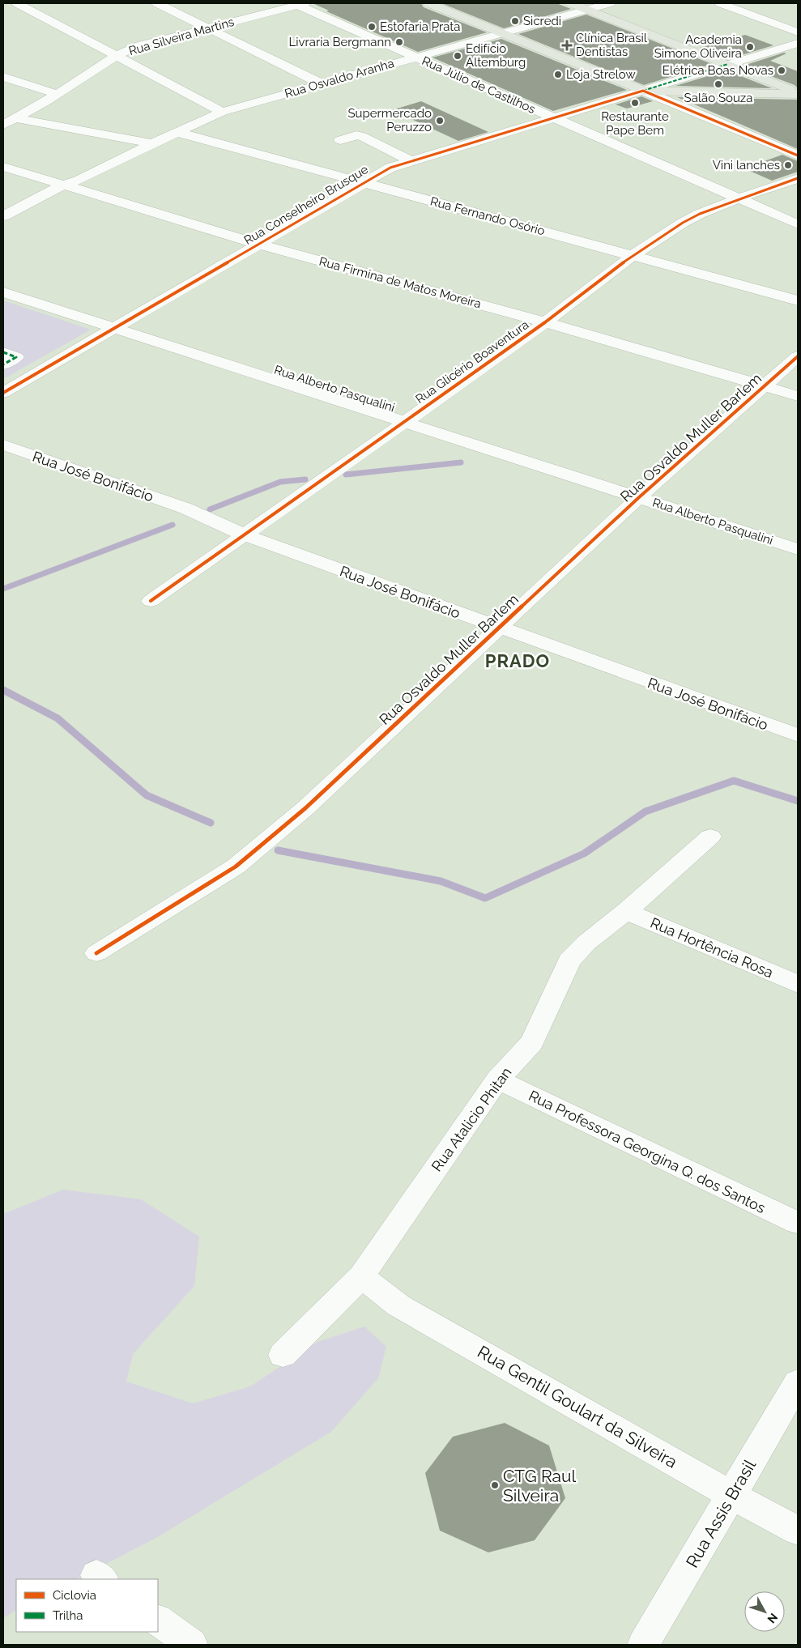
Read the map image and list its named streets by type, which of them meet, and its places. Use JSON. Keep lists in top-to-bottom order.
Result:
{
  "streets": {
    "street": [
      "Rua Silveira Martins",
      "Rua Osvaldo Aranha",
      "Rua Júlio de Castilhos",
      "Rua Conselheiro Brusque",
      "Rua Fernando Osório",
      "Rua Firmina de Matos Moreira",
      "Rua Glicério Boaventura",
      "Rua Alberto Pasqualini",
      "Rua Osvaldo Muller Barlem",
      "Rua José Bonifácio",
      "Rua Hortência Rosa",
      "Rua Atalicio Phitan",
      "Rua Professora Georgina Q. dos Santos",
      "Rua Gentil Goulart da Silveira",
      "Rua Assis Brasil"
    ]
  },
  "crossings": [
    ["Rua Silveira Martins", "Rua Júlio de Castilhos"],
    ["Rua Osvaldo Aranha", "Rua Júlio de Castilhos"],
    ["Rua Osvaldo Aranha", "Rua Fernando Osório"],
    ["Rua Osvaldo Aranha", "Rua Firmina de Matos Moreira"],
    ["Rua Júlio de Castilhos", "Rua Conselheiro Brusque"],
    ["Rua Júlio de Castilhos", "Rua Glicério Boaventura"],
    ["Rua Conselheiro Brusque", "Rua Fernando Osório"],
    ["Rua Conselheiro Brusque", "Rua Firmina de Matos Moreira"],
    ["Rua Conselheiro Brusque", "Rua Alberto Pasqualini"],
    ["Rua Fernando Osório", "Rua Glicério Boaventura"],
    ["Rua Firmina de Matos Moreira", "Rua Glicério Boaventura"],
    ["Rua Firmina de Matos Moreira", "Rua Osvaldo Muller Barlem"],
    ["Rua Glicério Boaventura", "Rua Alberto Pasqualini"],
    ["Rua Glicério Boaventura", "Rua José Bonifácio"],
    ["Rua Alberto Pasqualini", "Rua Osvaldo Muller Barlem"],
    ["Rua Osvaldo Muller Barlem", "Rua José Bonifácio"],
    ["Rua Hortência Rosa", "Rua Atalicio Phitan"],
    ["Rua Atalicio Phitan", "Rua Professora Georgina Q. dos Santos"],
    ["Rua Atalicio Phitan", "Rua Gentil Goulart da Silveira"],
    ["Rua Gentil Goulart da Silveira", "Rua Assis Brasil"]
  ],
  "districts": ["PRADO"],
  "places": {
    "other": [
      "Sicredi",
      "Estofaria Prata",
      "Livraria Bergmann",
      "Academia Simone Oliveira",
      "Edifício Altemburg",
      "Elétrica Boas Novas",
      "Loja Strelow",
      "Salão Souza",
      "Restaurante Pape Bem",
      "Supermercado Peruzzo",
      "Vini lanches",
      "CTG Raul Silveira"
    ],
    "health": ["Clínica Brasil Dentistas"]
  },
  "legend": ["Ciclovia", "Trilha"],
  "north": "bottom right"
}
